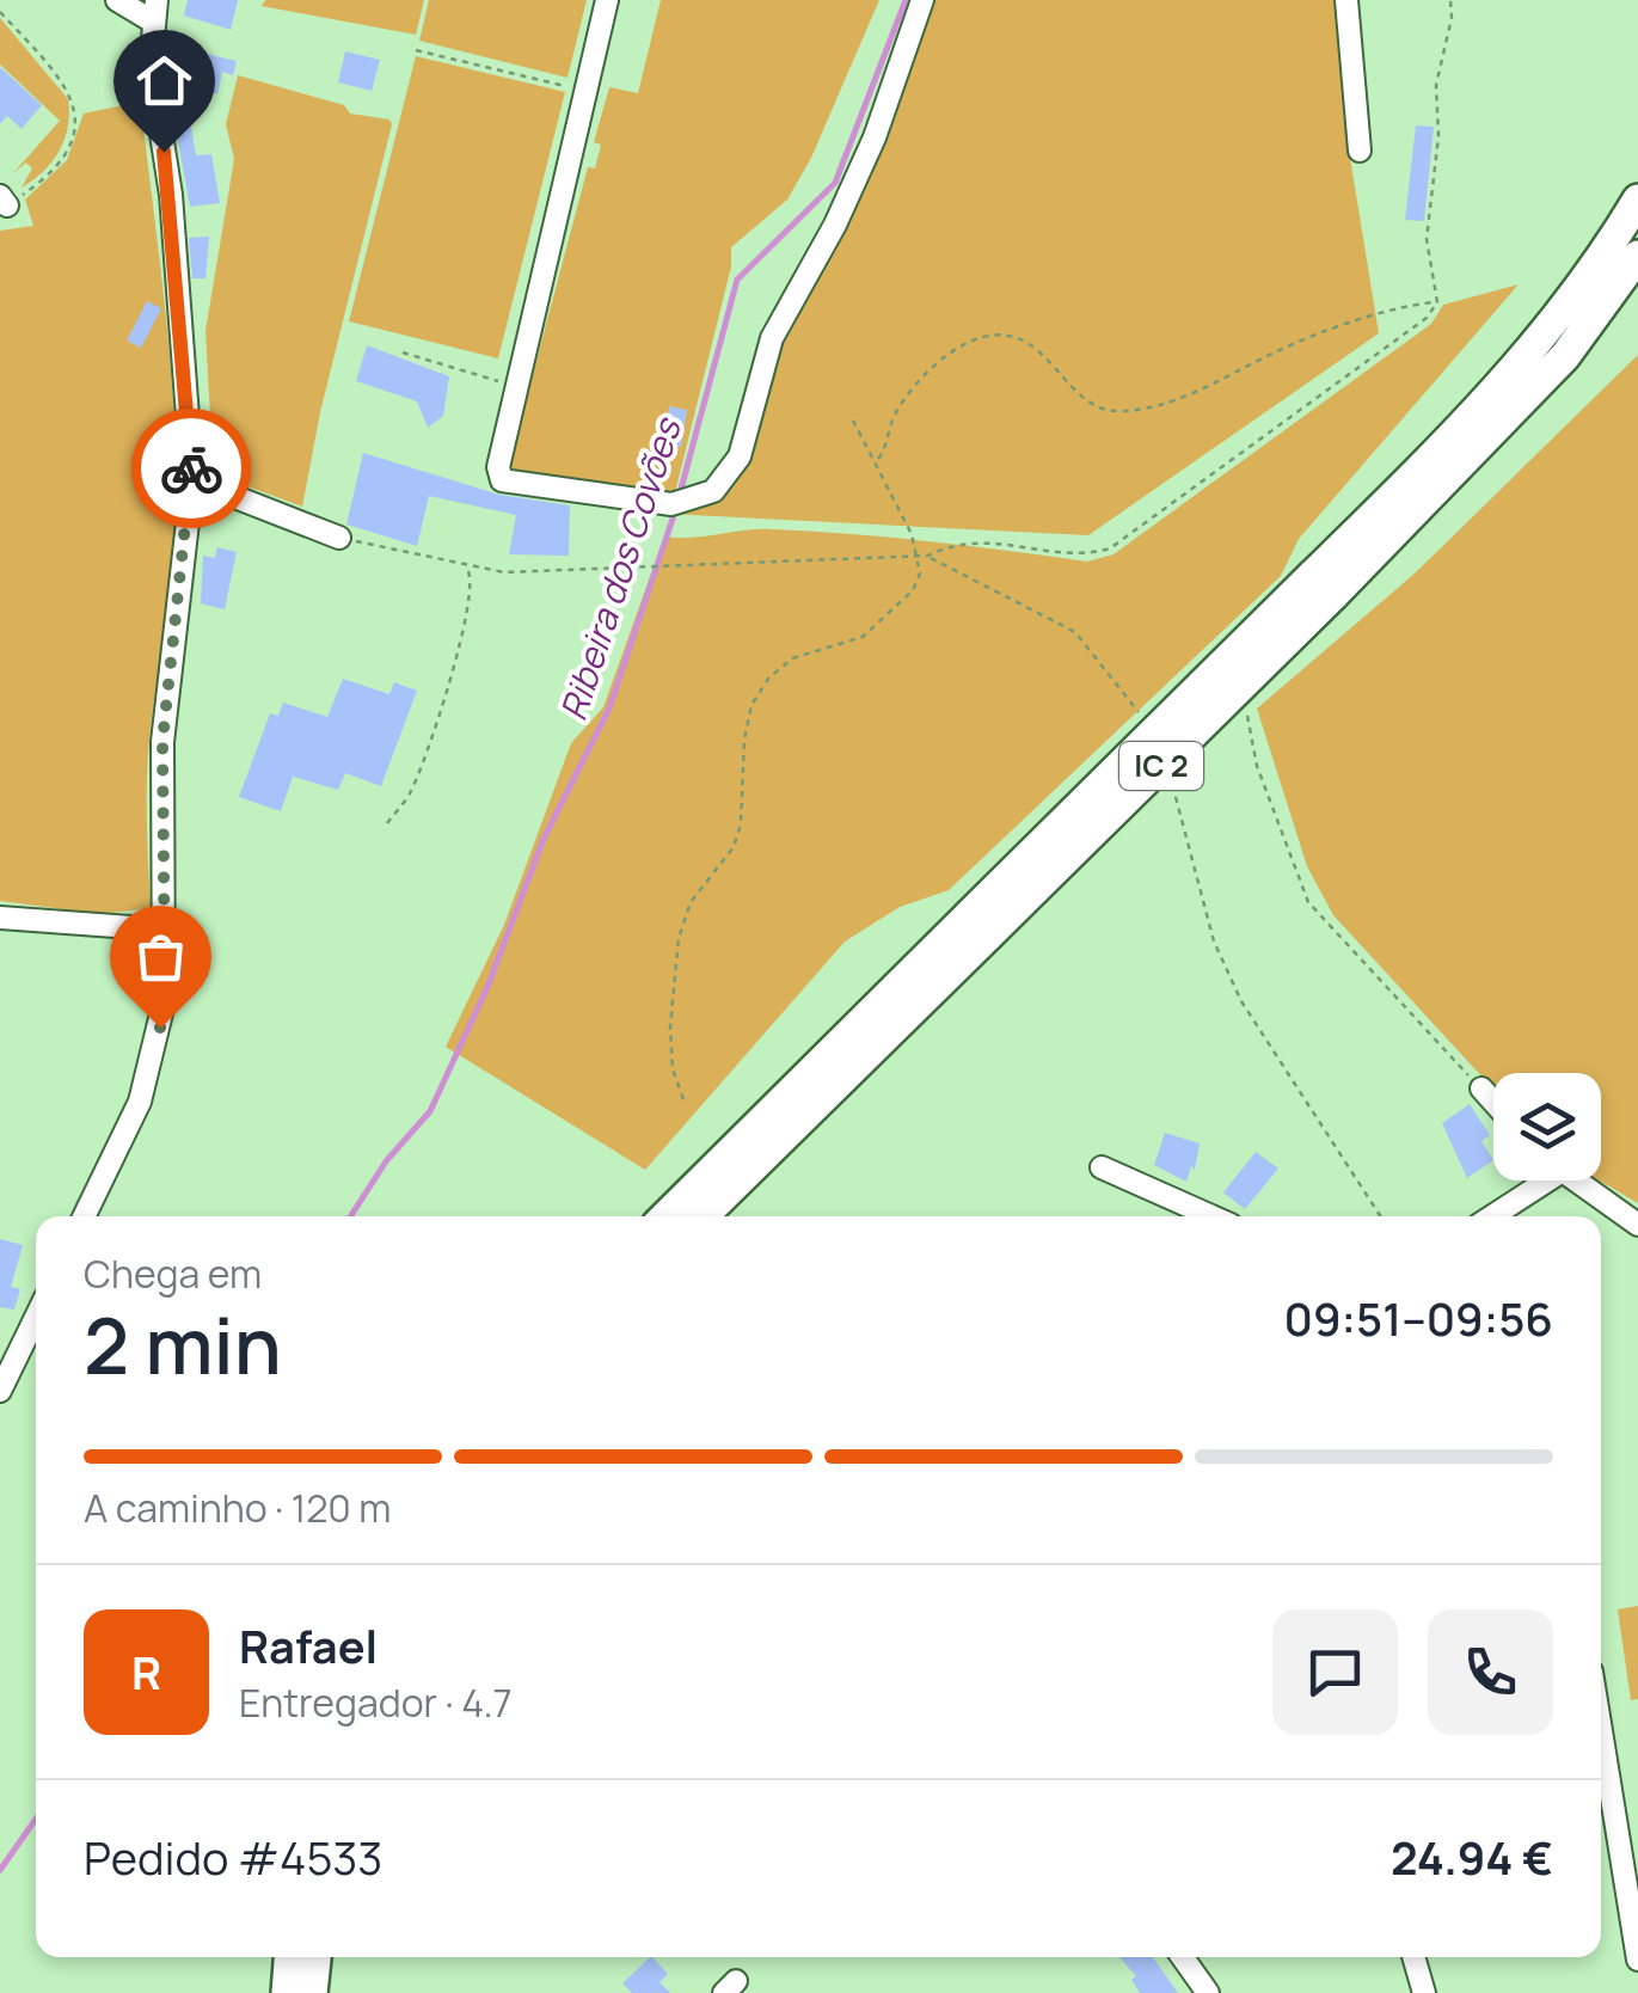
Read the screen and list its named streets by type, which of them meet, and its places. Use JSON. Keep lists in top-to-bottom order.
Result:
{
  "streets": {
    "highway": ["IC 2"]
  },
  "water": ["Ribeira dos Covões"],
  "page": {
    "heading": ["2 min", "Chega em", "09:51–09:56"],
    "panel": [
      "Rafael",
      "Entregador · 4.7",
      "Pedido #4533",
      "24.94 €"
    ],
    "bar": "A caminho · 120 m",
    "round": "R"
  }
}
